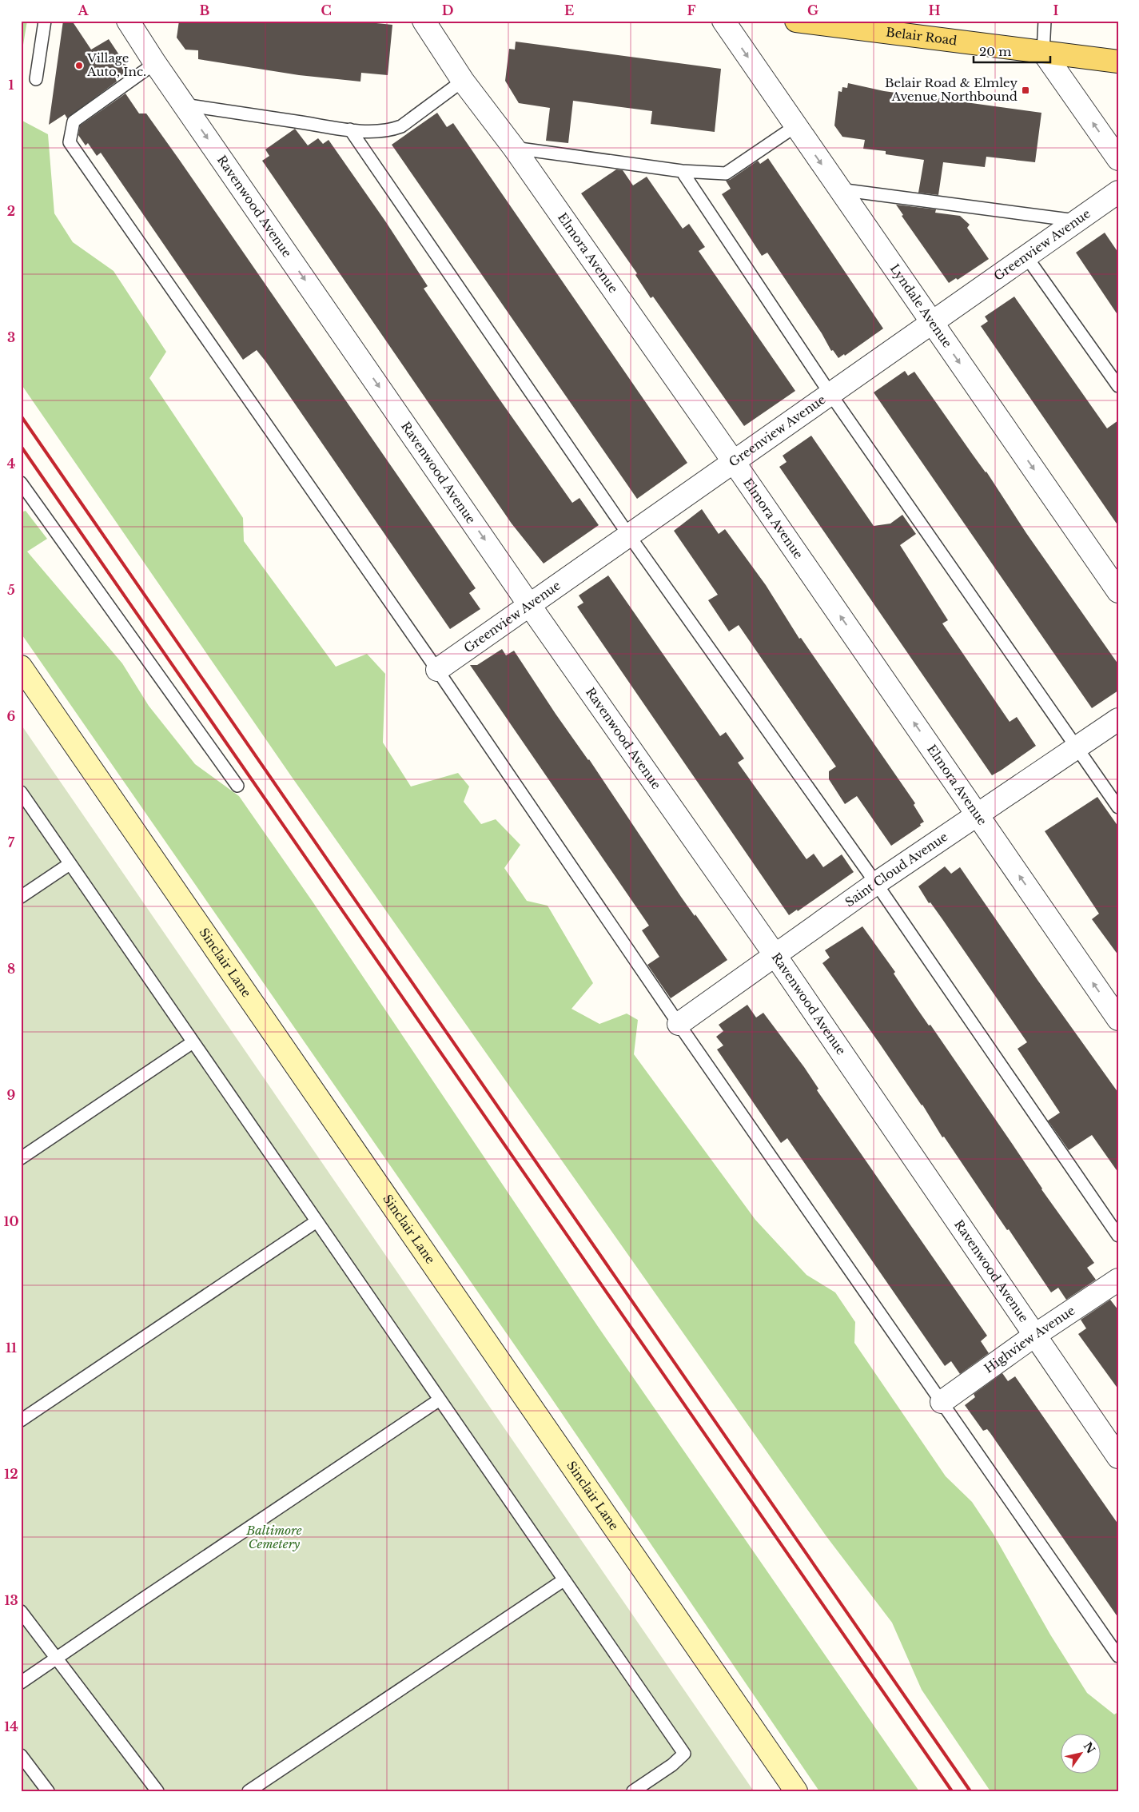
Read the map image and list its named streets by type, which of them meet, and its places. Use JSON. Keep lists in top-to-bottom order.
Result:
{
  "streets": {
    "main road": ["Belair Road", "Sinclair Lane"],
    "street": [
      "Ravenwood Avenue",
      "Greenview Avenue",
      "Elmora Avenue",
      "Lyndale Avenue",
      "Saint Cloud Avenue",
      "Highview Avenue"
    ]
  },
  "crossings": [
    ["Ravenwood Avenue", "Greenview Avenue"],
    ["Ravenwood Avenue", "Saint Cloud Avenue"],
    ["Ravenwood Avenue", "Highview Avenue"],
    ["Greenview Avenue", "Elmora Avenue"],
    ["Greenview Avenue", "Lyndale Avenue"],
    ["Elmora Avenue", "Saint Cloud Avenue"]
  ],
  "one_way": ["Elmora Avenue", "Lyndale Avenue"],
  "parks": ["Baltimore Cemetery"],
  "places": {
    "other": ["Village Auto, Inc."],
    "transit": ["Belair Road & Elmley Avenue Northbound"]
  },
  "scale_bar": "20 m",
  "north": "top right",
  "grid": {
    "columns": [
      "A",
      "B",
      "C",
      "D",
      "E",
      "F",
      "G",
      "H",
      "I"
    ],
    "rows": [
      "1",
      "2",
      "3",
      "4",
      "5",
      "6",
      "7",
      "8",
      "9",
      "10",
      "11",
      "12",
      "13",
      "14"
    ]
  }
}
